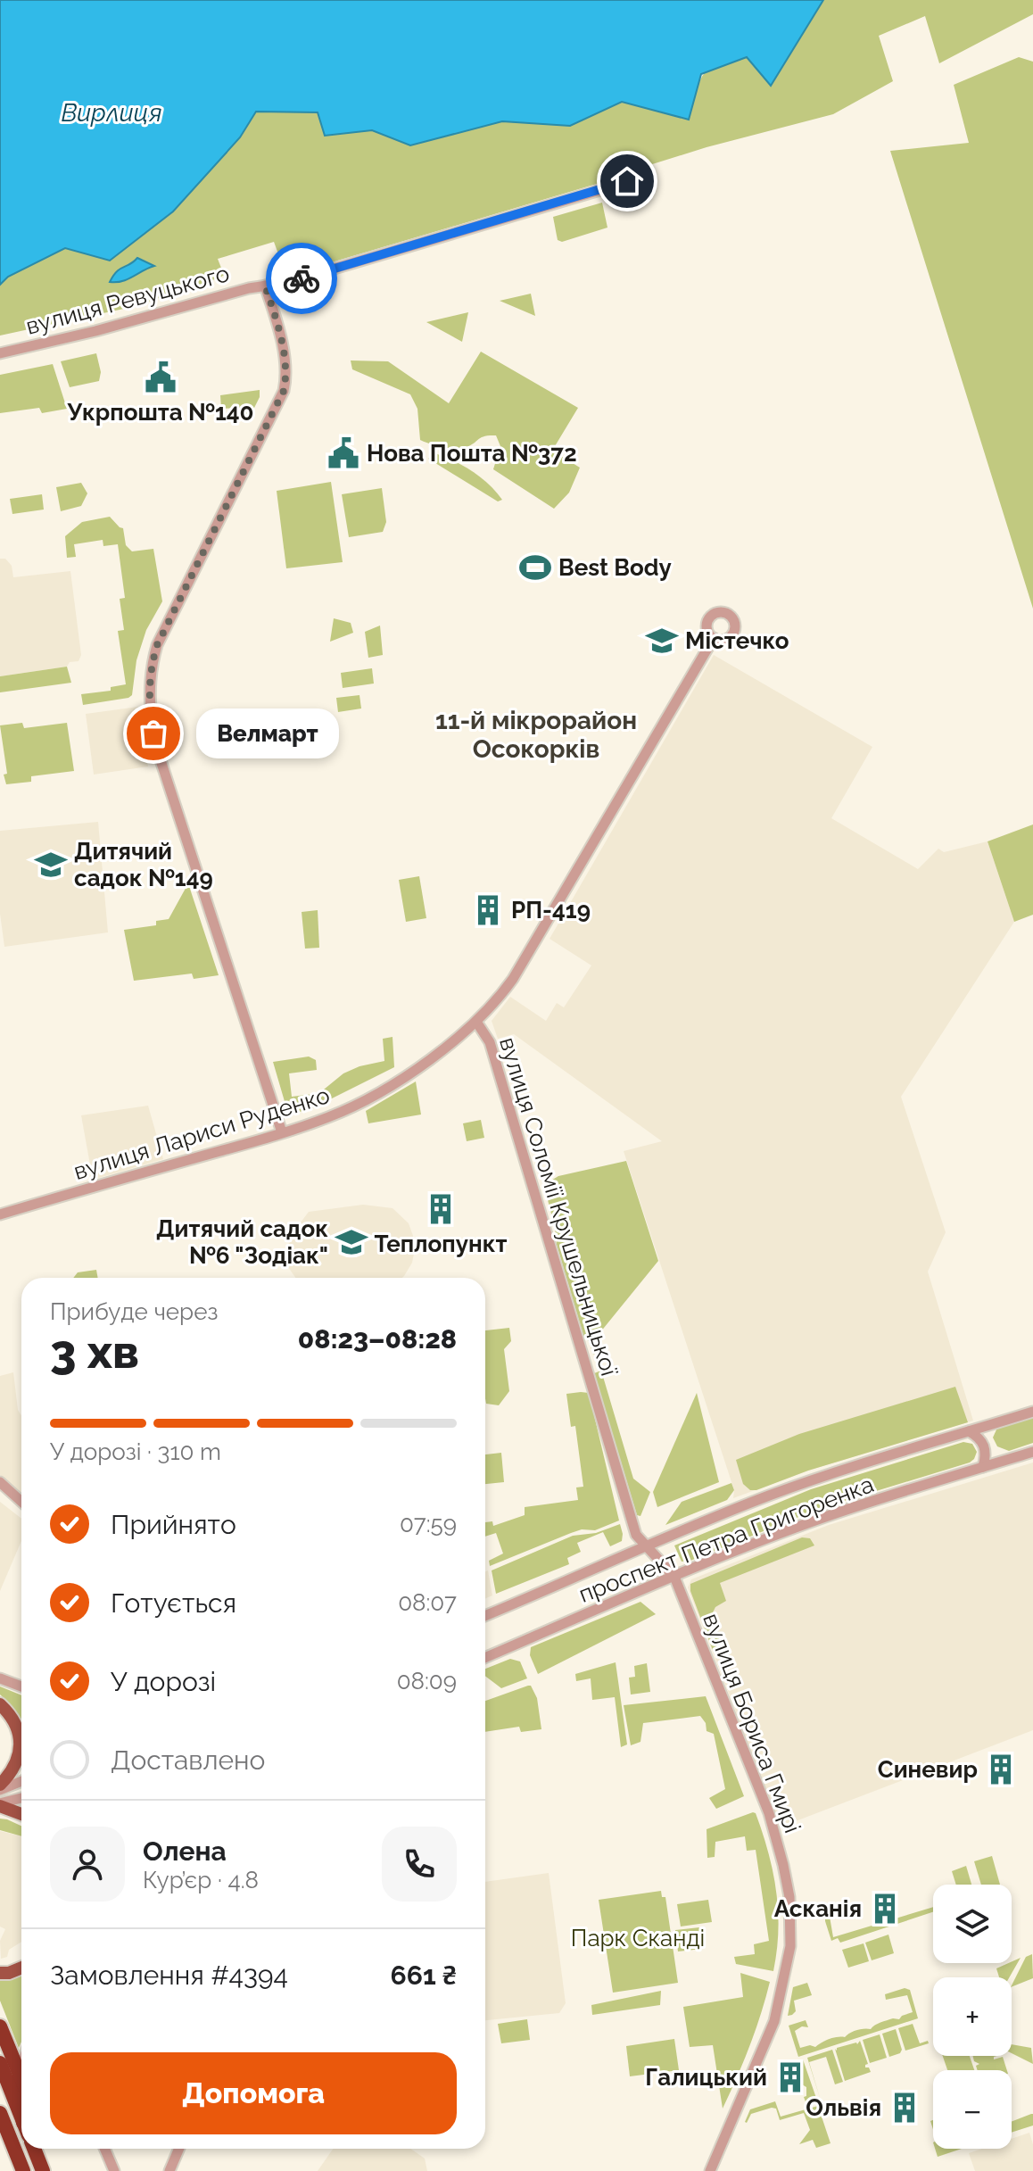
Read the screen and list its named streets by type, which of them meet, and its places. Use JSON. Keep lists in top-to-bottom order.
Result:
{
  "streets": {
    "street": [
      "вулиця Ревуцького",
      "вулиця Лариси Руденко",
      "вулиця Соломії Крушельницької",
      "проспект Петра Григоренка",
      "вулиця Бориса Гмирі"
    ]
  },
  "crossings": [
    ["вулиця Лариси Руденко", "вулиця Соломії Крушельницької"],
    ["вулиця Соломії Крушельницької", "проспект Петра Григоренка"],
    ["вулиця Соломії Крушельницької", "вулиця Бориса Гмирі"],
    ["проспект Петра Григоренка", "вулиця Бориса Гмирі"]
  ],
  "districts": ["11-й мікрорайон Осокорків"],
  "water": ["Вирлиця"],
  "parks": ["Парк Сканді"],
  "places": {
    "public building": ["Укрпошта №140", "Нова Пошта №372"],
    "sports": ["Best Body"],
    "school or university": ["Містечко", "Дитячий садок №149", "Дитячий садок №6 \"Зодіак\""],
    "other": ["Велмарт"],
    "building": [
      "РП-419",
      "Теплопункт",
      "Синевир",
      "Асканія",
      "Галицький",
      "Ольвія"
    ]
  },
  "page": {
    "bubble": "Велмарт",
    "heading": ["3 хв", "Прибуде через", "08:23–08:28"],
    "panel": [
      "Олена",
      "Кур’єр · 4.8",
      "Замовлення #4394",
      "661 ₴"
    ],
    "bar": "У дорозі · 310 m",
    "list": [
      ["Прийнято", "07:59"],
      ["Готується", "08:07"],
      ["У дорозі", "08:09"],
      "Доставлено"
    ],
    "map_buttons": ["+", "−"],
    "buttons": "Допомога"
  }
}
